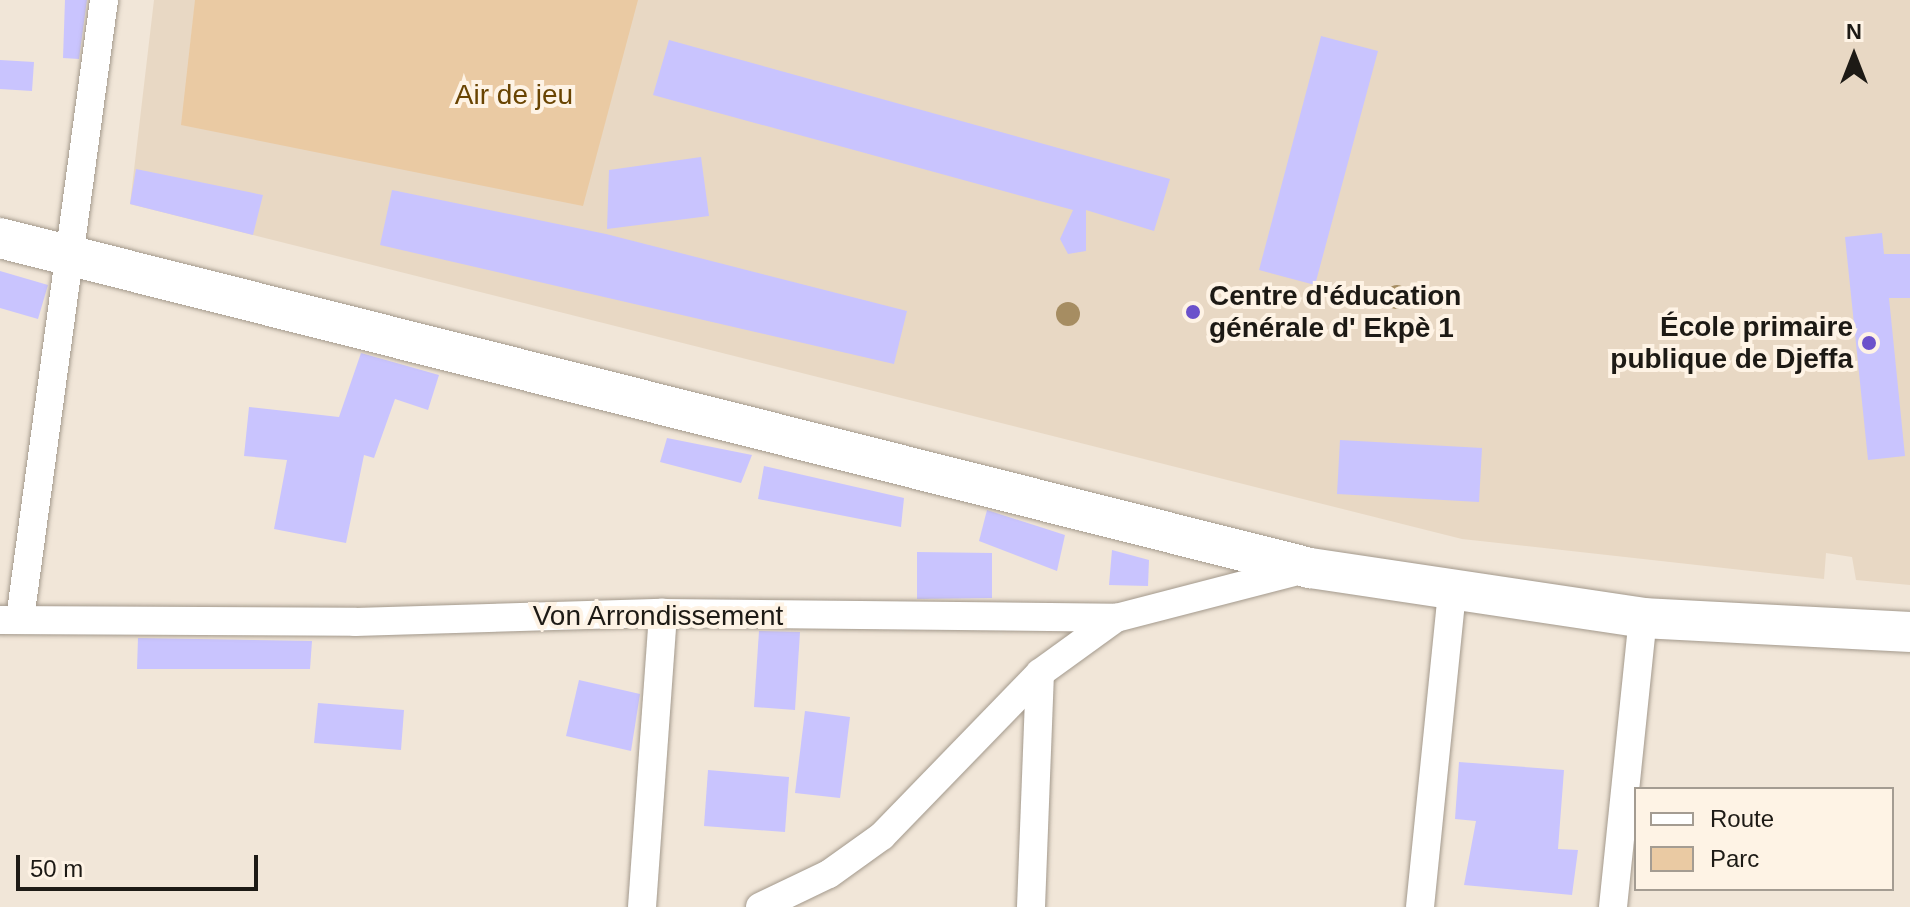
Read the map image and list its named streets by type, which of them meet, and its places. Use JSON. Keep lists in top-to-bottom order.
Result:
{
  "streets": {
    "street": ["Von Arrondissement"]
  },
  "parks": ["Air de jeu"],
  "places": ["Centre d'éducation générale d' Ekpè 1", "École primaire publique de Djeffa"],
  "legend": ["Route", "Parc"],
  "scale_bar": "50 m",
  "north": "top"
}
